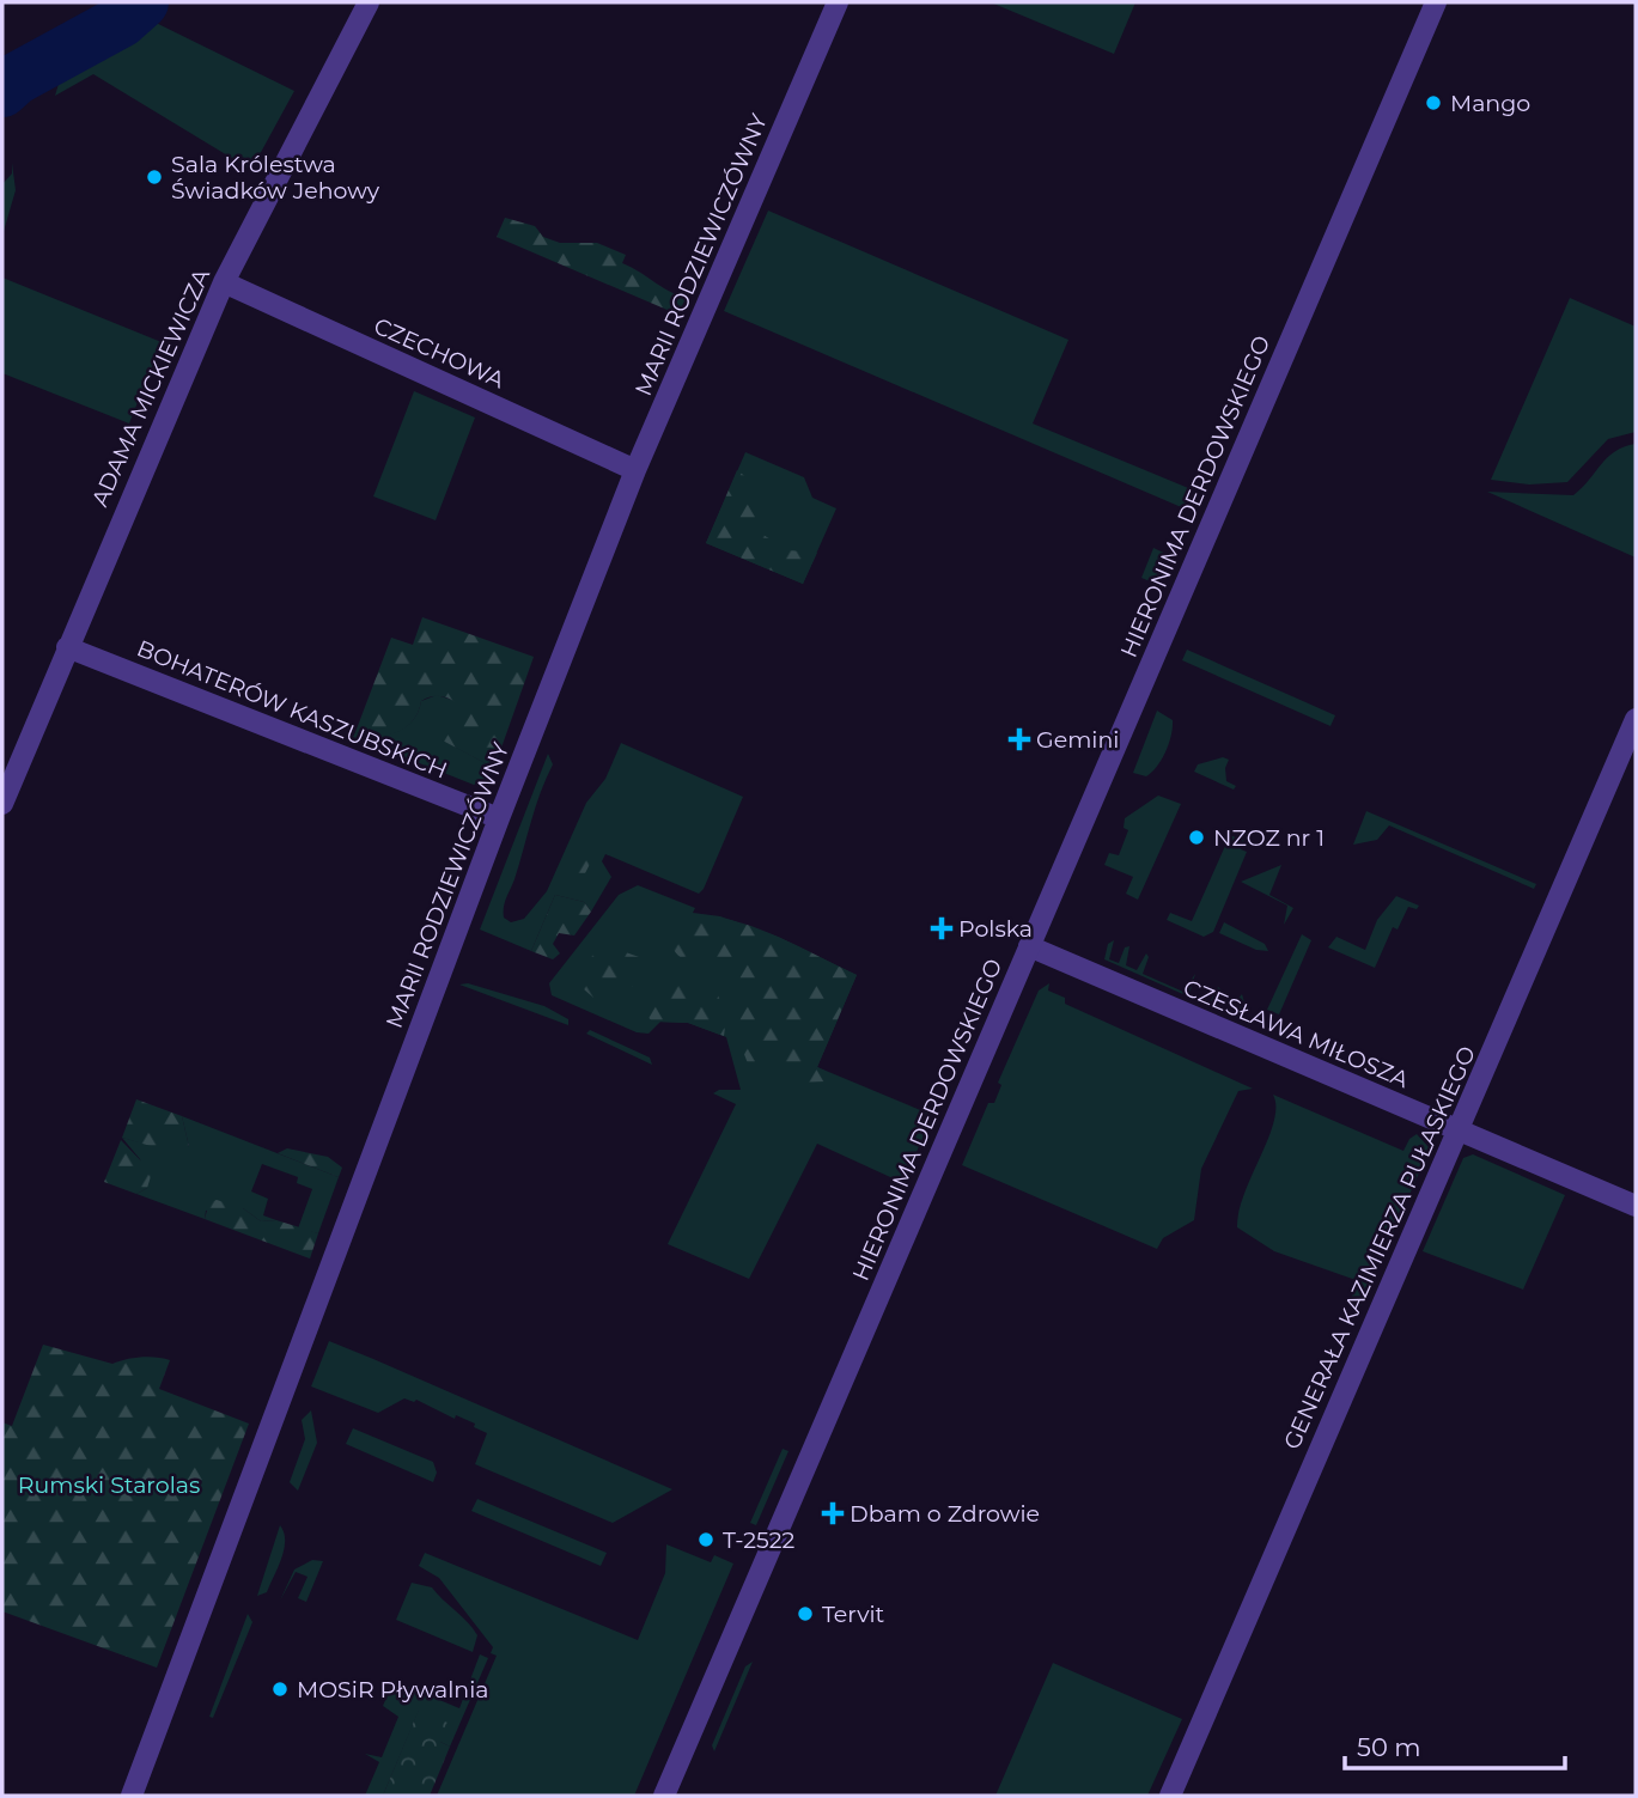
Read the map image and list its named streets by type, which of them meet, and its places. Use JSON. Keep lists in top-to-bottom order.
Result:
{
  "streets": {
    "street": [
      "MARII RODZIEWICZÓWNY",
      "CZECHOWA",
      "ADAMA MICKIEWICZA",
      "HIERONIMA DERDOWSKIEGO",
      "BOHATERÓW KASZUBSKICH",
      "CZESŁAWA MIŁOSZA",
      "GENERAŁA KAZIMIERZA PUŁASKIEGO"
    ]
  },
  "crossings": [
    ["MARII RODZIEWICZÓWNY", "CZECHOWA"],
    ["MARII RODZIEWICZÓWNY", "BOHATERÓW KASZUBSKICH"],
    ["CZECHOWA", "ADAMA MICKIEWICZA"],
    ["ADAMA MICKIEWICZA", "BOHATERÓW KASZUBSKICH"],
    ["HIERONIMA DERDOWSKIEGO", "CZESŁAWA MIŁOSZA"],
    ["CZESŁAWA MIŁOSZA", "GENERAŁA KAZIMIERZA PUŁASKIEGO"]
  ],
  "parks": ["Rumski Starolas"],
  "places": {
    "other": [
      "Mango",
      "Sala Królestwa Świadków Jehowy",
      "NZOZ nr 1",
      "T-2522",
      "Tervit",
      "MOSiR Pływalnia"
    ],
    "health": ["Gemini", "Polska", "Dbam o Zdrowie"]
  },
  "scale_bar": "50 m"
}
